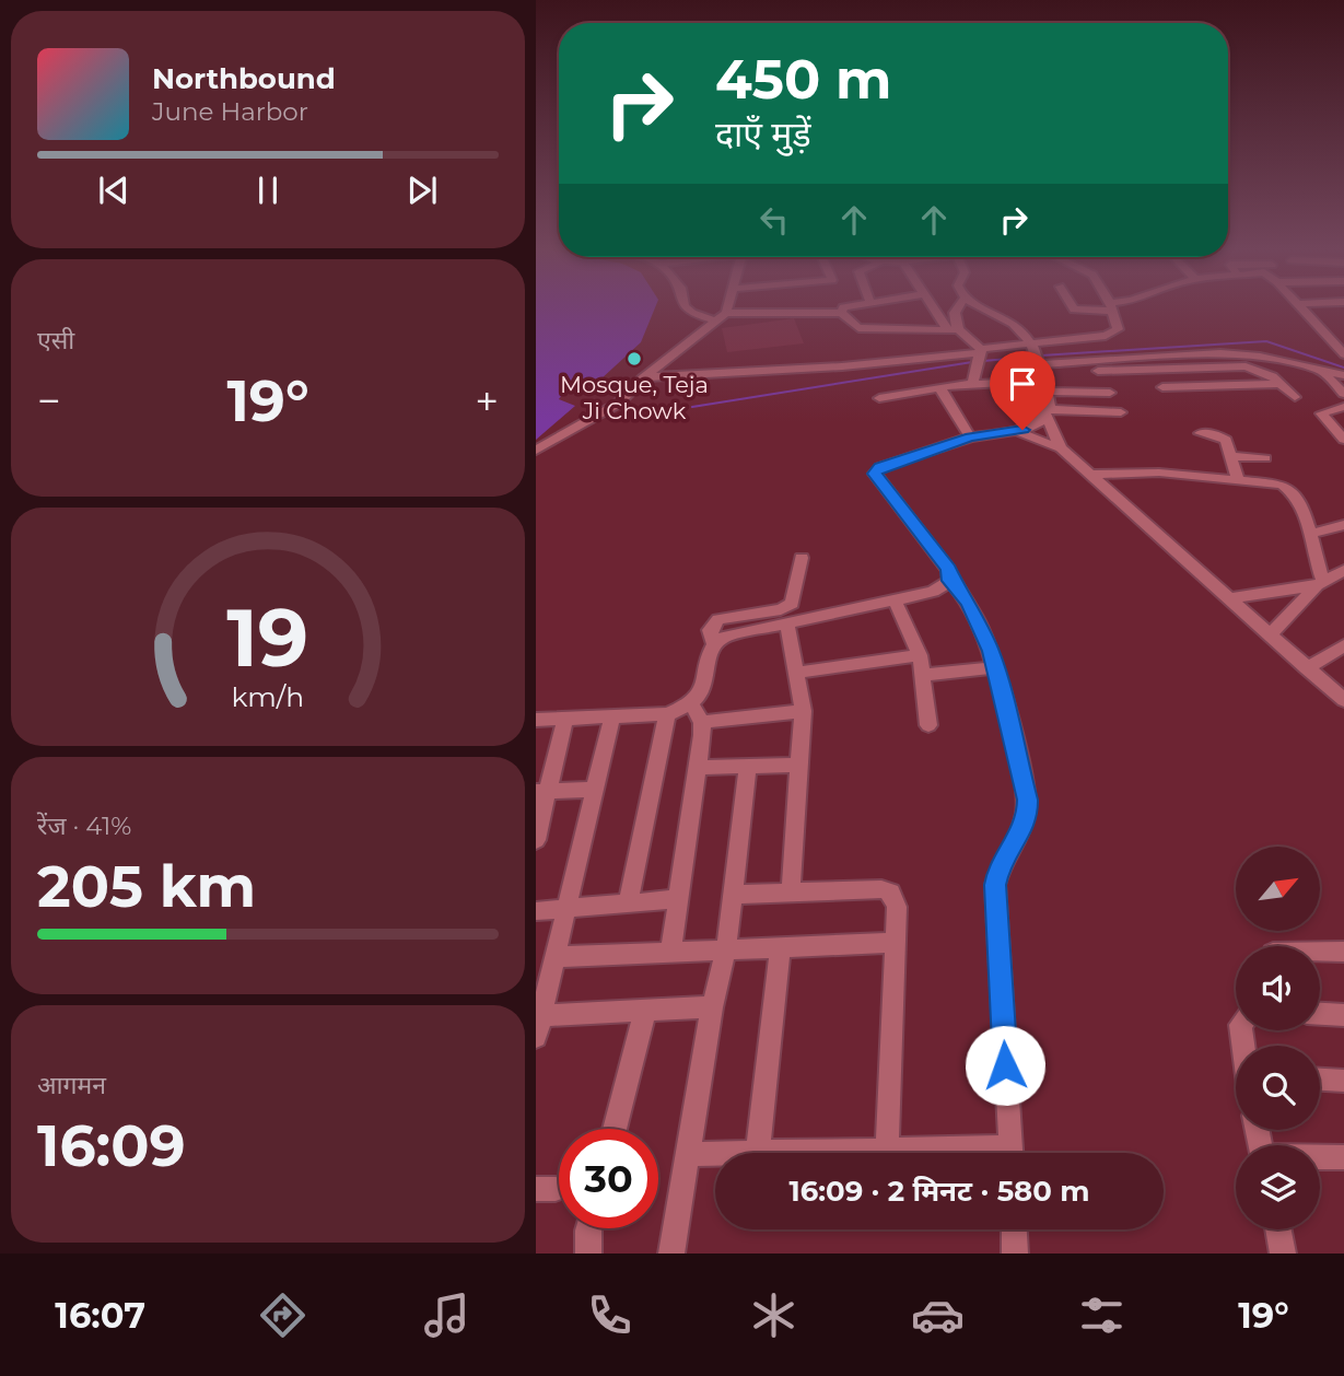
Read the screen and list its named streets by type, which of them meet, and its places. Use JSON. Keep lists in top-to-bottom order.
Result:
{
  "places": ["Mosque, Teja Ji Chowk"],
  "north": "top right",
  "page": {
    "turn": ["450 m", "दाएँ मुड़ें"],
    "song": ["Northbound", "June Harbor"],
    "tile": [
      "एसी",
      ["रेंज · 41%", "205 km"],
      ["आगमन", "16:09"]
    ],
    "heat": ["−", "19°", "+"],
    "limit": "30",
    "trip": "16:09 · 2 मिनट · 580 m",
    "tabs": ["16:07", "19°"],
    "gauge": ["19", "km/h"]
  }
}
